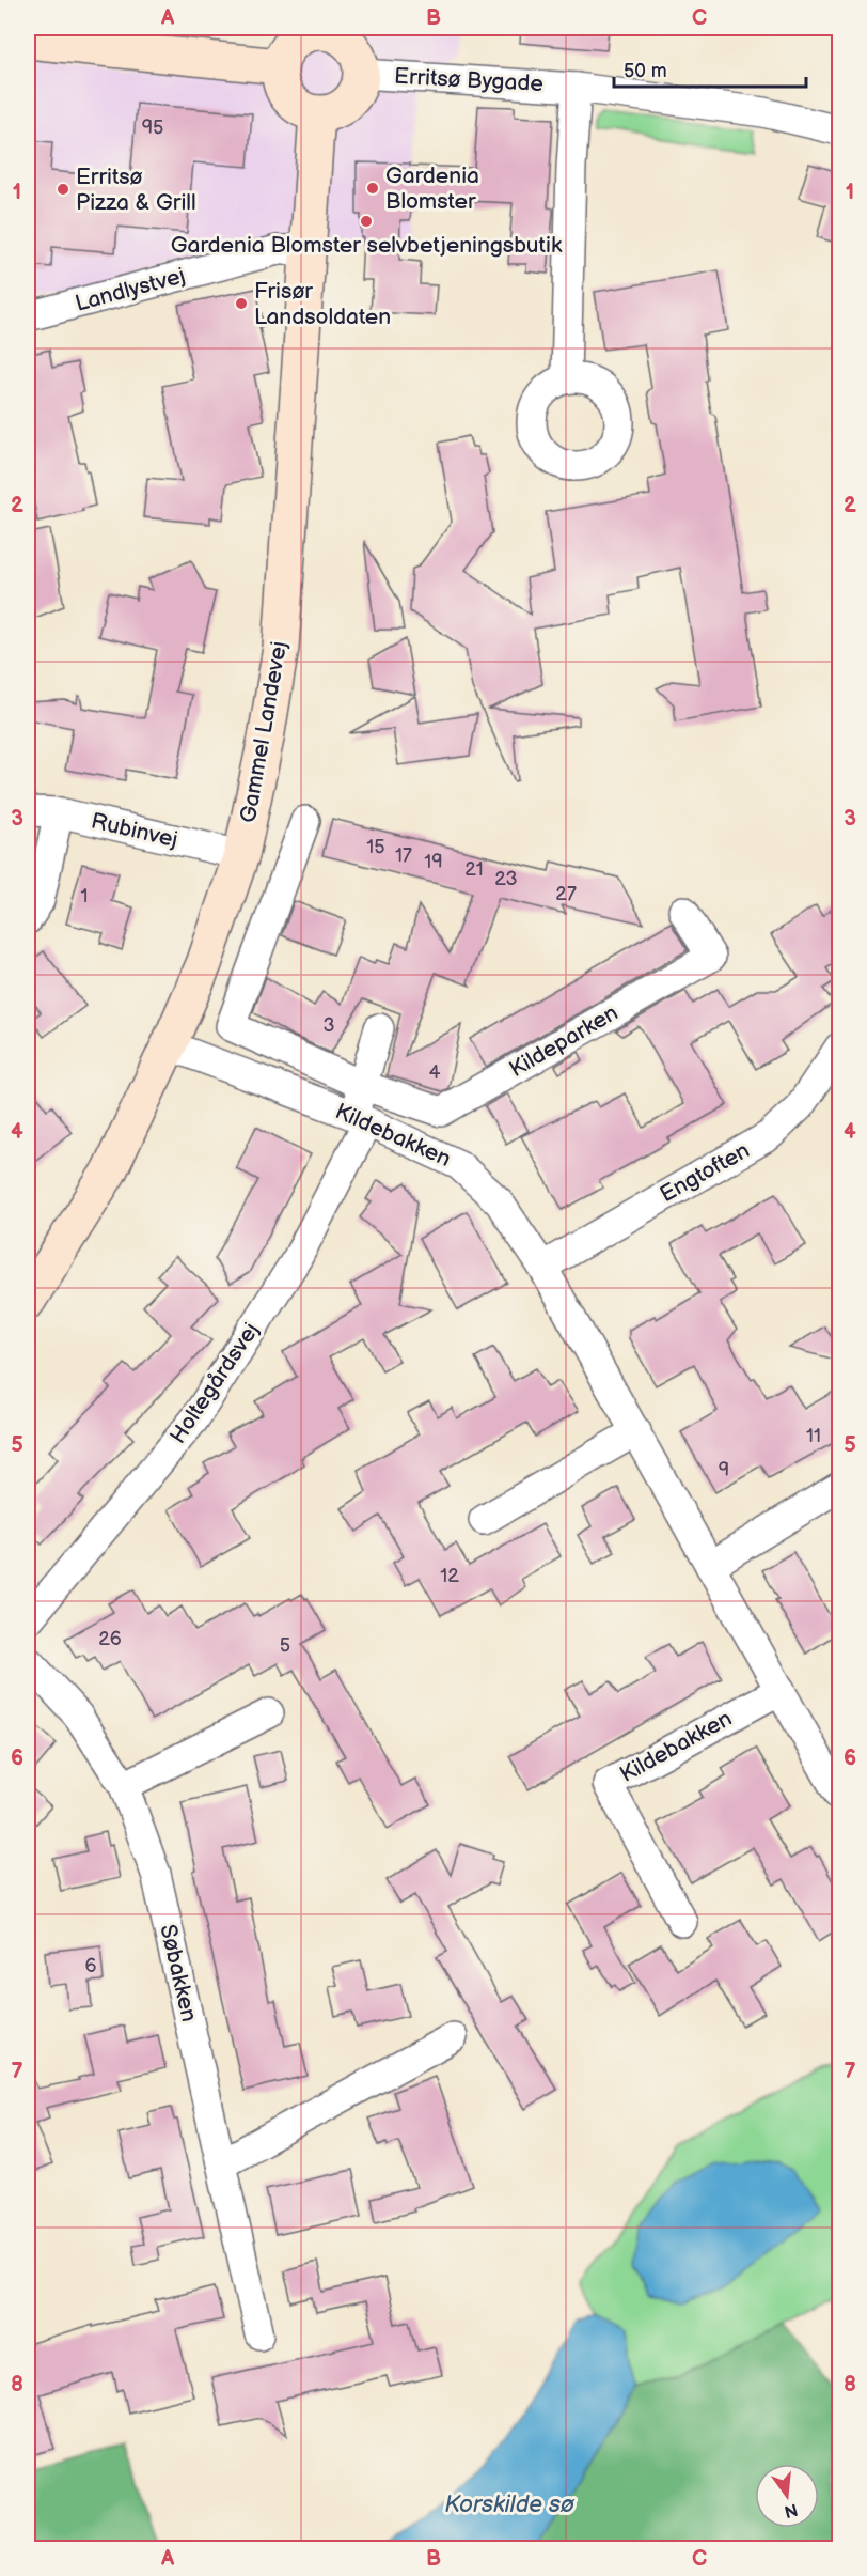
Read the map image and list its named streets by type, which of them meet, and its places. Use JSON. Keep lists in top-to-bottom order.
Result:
{
  "streets": {
    "street": [
      "Erritsø Bygade",
      "Landlystvej",
      "Gammel Landevej",
      "Rubinvej",
      "Kildeparken",
      "Kildebakken",
      "Engtoften",
      "Holtegårdsvej",
      "Søbakken"
    ]
  },
  "crossings": [
    ["Erritsø Bygade", "Gammel Landevej"],
    ["Landlystvej", "Gammel Landevej"],
    ["Gammel Landevej", "Rubinvej"],
    ["Gammel Landevej", "Kildebakken"],
    ["Kildebakken", "Engtoften"],
    ["Kildebakken", "Holtegårdsvej"]
  ],
  "water": ["Korskilde sø"],
  "places": [
    "Gardenia Blomster",
    "Erritsø Pizza & Grill",
    "Gardenia Blomster selvbetjeningsbutik",
    "Frisør Landsoldaten"
  ],
  "house_numbers": [
    "95",
    "15",
    "17",
    "19",
    "21",
    "23",
    "27",
    "1",
    "3",
    "4",
    "11",
    "9",
    "12",
    "26",
    "5",
    "6"
  ],
  "scale_bar": "50 m",
  "north": "bottom",
  "grid": {
    "columns": ["A", "B", "C"],
    "rows": [
      "1",
      "2",
      "3",
      "4",
      "5",
      "6",
      "7",
      "8"
    ]
  }
}
